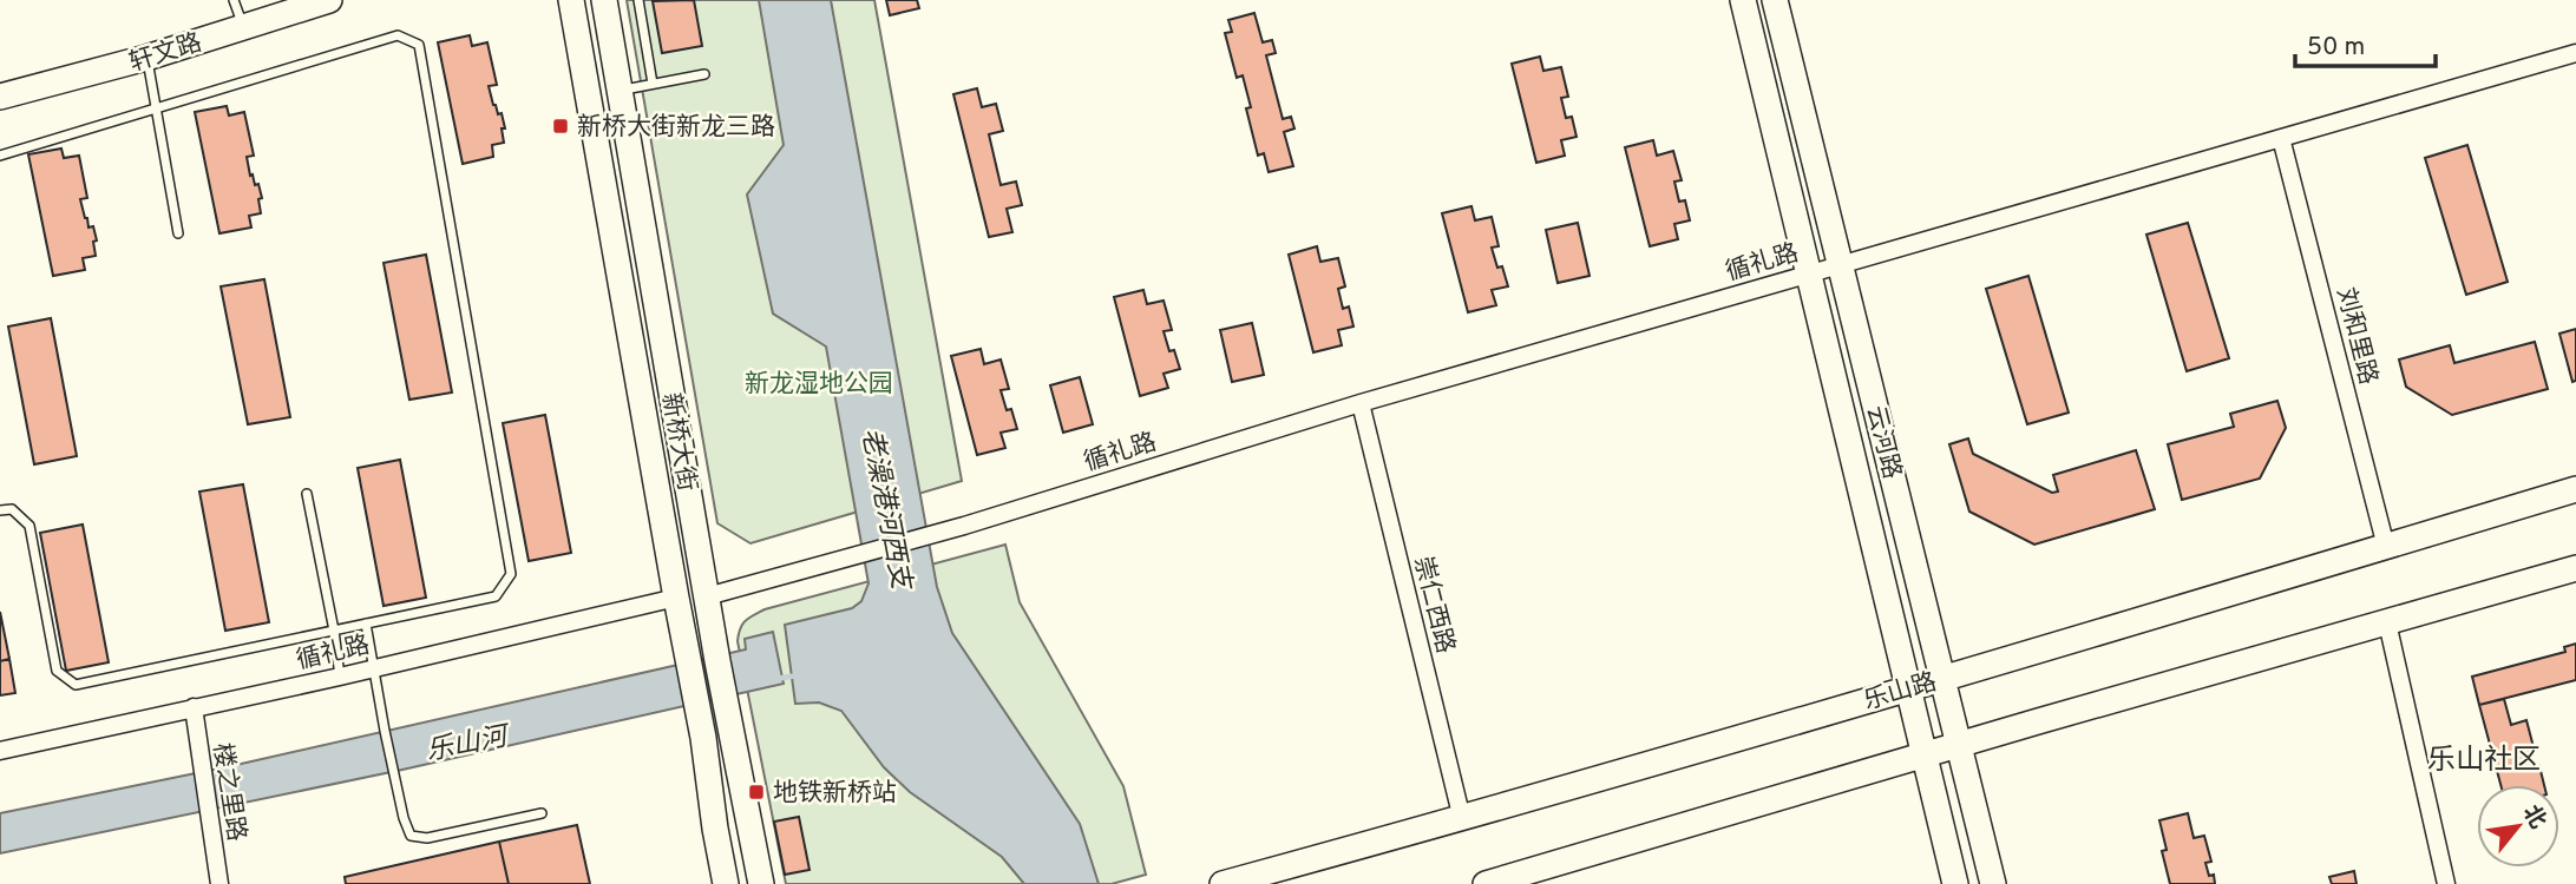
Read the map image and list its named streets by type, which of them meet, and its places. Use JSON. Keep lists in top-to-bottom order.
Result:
{
  "streets": {
    "street": [
      "轩文路",
      "循礼路",
      "刘和里路",
      "新桥大街",
      "云河路",
      "崇仁西路",
      "乐山路",
      "楼之里路"
    ]
  },
  "crossings": [
    ["循礼路", "刘和里路"],
    ["循礼路", "新桥大街"],
    ["循礼路", "云河路"],
    ["循礼路", "崇仁西路"],
    ["循礼路", "楼之里路"],
    ["刘和里路", "乐山路"],
    ["云河路", "乐山路"],
    ["崇仁西路", "乐山路"]
  ],
  "districts": ["乐山社区"],
  "water": ["老澡港河西支", "乐山河"],
  "parks": ["新龙湿地公园"],
  "places": {
    "transit": ["新桥大街新龙三路", "地铁新桥站"]
  },
  "scale_bar": "50 m",
  "north": "top right"
}
